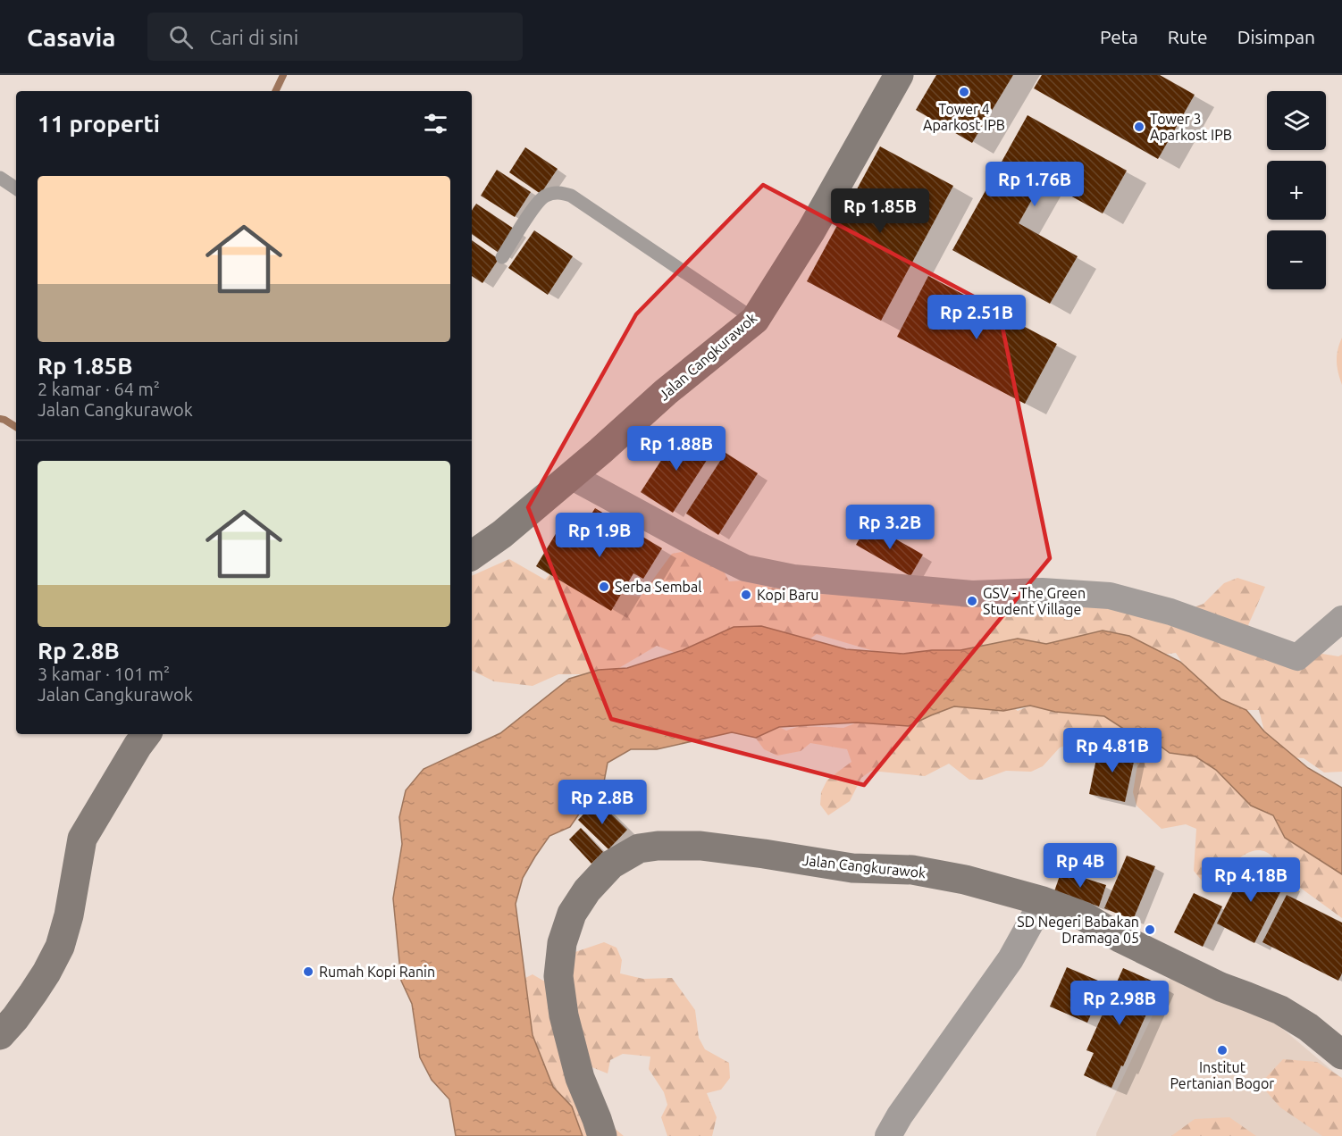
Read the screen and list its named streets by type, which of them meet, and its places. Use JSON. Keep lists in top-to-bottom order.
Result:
{
  "streets": {
    "street": ["Jalan Cangkurawok"]
  },
  "places": [
    "Tower 4 Aparkost IPB",
    "Tower 3 Aparkost IPB",
    "Serba Sembal",
    "Kopi Baru",
    "GSV - The Green Student Village",
    "SD Negeri Babakan Dramaga 05",
    "Rumah Kopi Ranin",
    "Institut Pertanian Bogor"
  ],
  "page": {
    "header": "Casavia",
    "search": "Cari di sini",
    "nav": ["Peta", "Rute", "Disimpan"],
    "map_buttons": ["+", "−"],
    "heading": "11 properti",
    "list": [
      {
        "name": "Rp 1.85B",
        "note": "2 kamar · 64 m² · Jalan Cangkurawok"
      },
      {
        "name": "Rp 2.8B",
        "note": "3 kamar · 101 m² · Jalan Cangkurawok"
      }
    ],
    "price": [
      "Rp 1.76B",
      "Rp 1.85B",
      "Rp 2.51B",
      "Rp 1.88B",
      "Rp 3.2B",
      "Rp 1.9B",
      "Rp 4.81B",
      "Rp 2.8B",
      "Rp 4B",
      "Rp 4.18B",
      "Rp 2.98B"
    ]
  }
}
